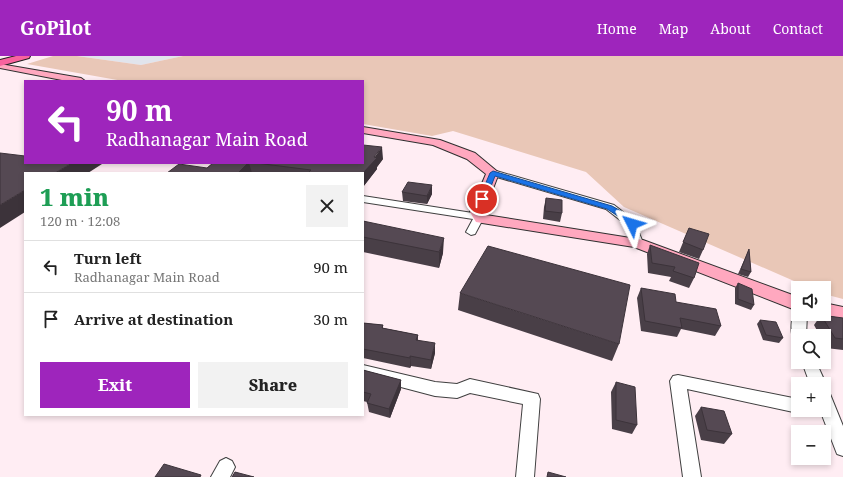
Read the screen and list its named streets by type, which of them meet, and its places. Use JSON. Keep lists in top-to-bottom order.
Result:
{
  "page": {
    "header": "GoPilot",
    "nav": [
      "Home",
      "Map",
      "About",
      "Contact"
    ],
    "turn": ["90 m", "Radhanagar Main Road"],
    "heading": ["1 min", "120 m · 12:08"],
    "list": [
      {
        "name": "Turn left",
        "note": "Radhanagar Main Road",
        "value": "90 m"
      },
      {
        "name": "Arrive at destination",
        "value": "30 m"
      }
    ],
    "map_buttons": ["+", "−"],
    "buttons": ["Exit", "Share"]
  }
}
